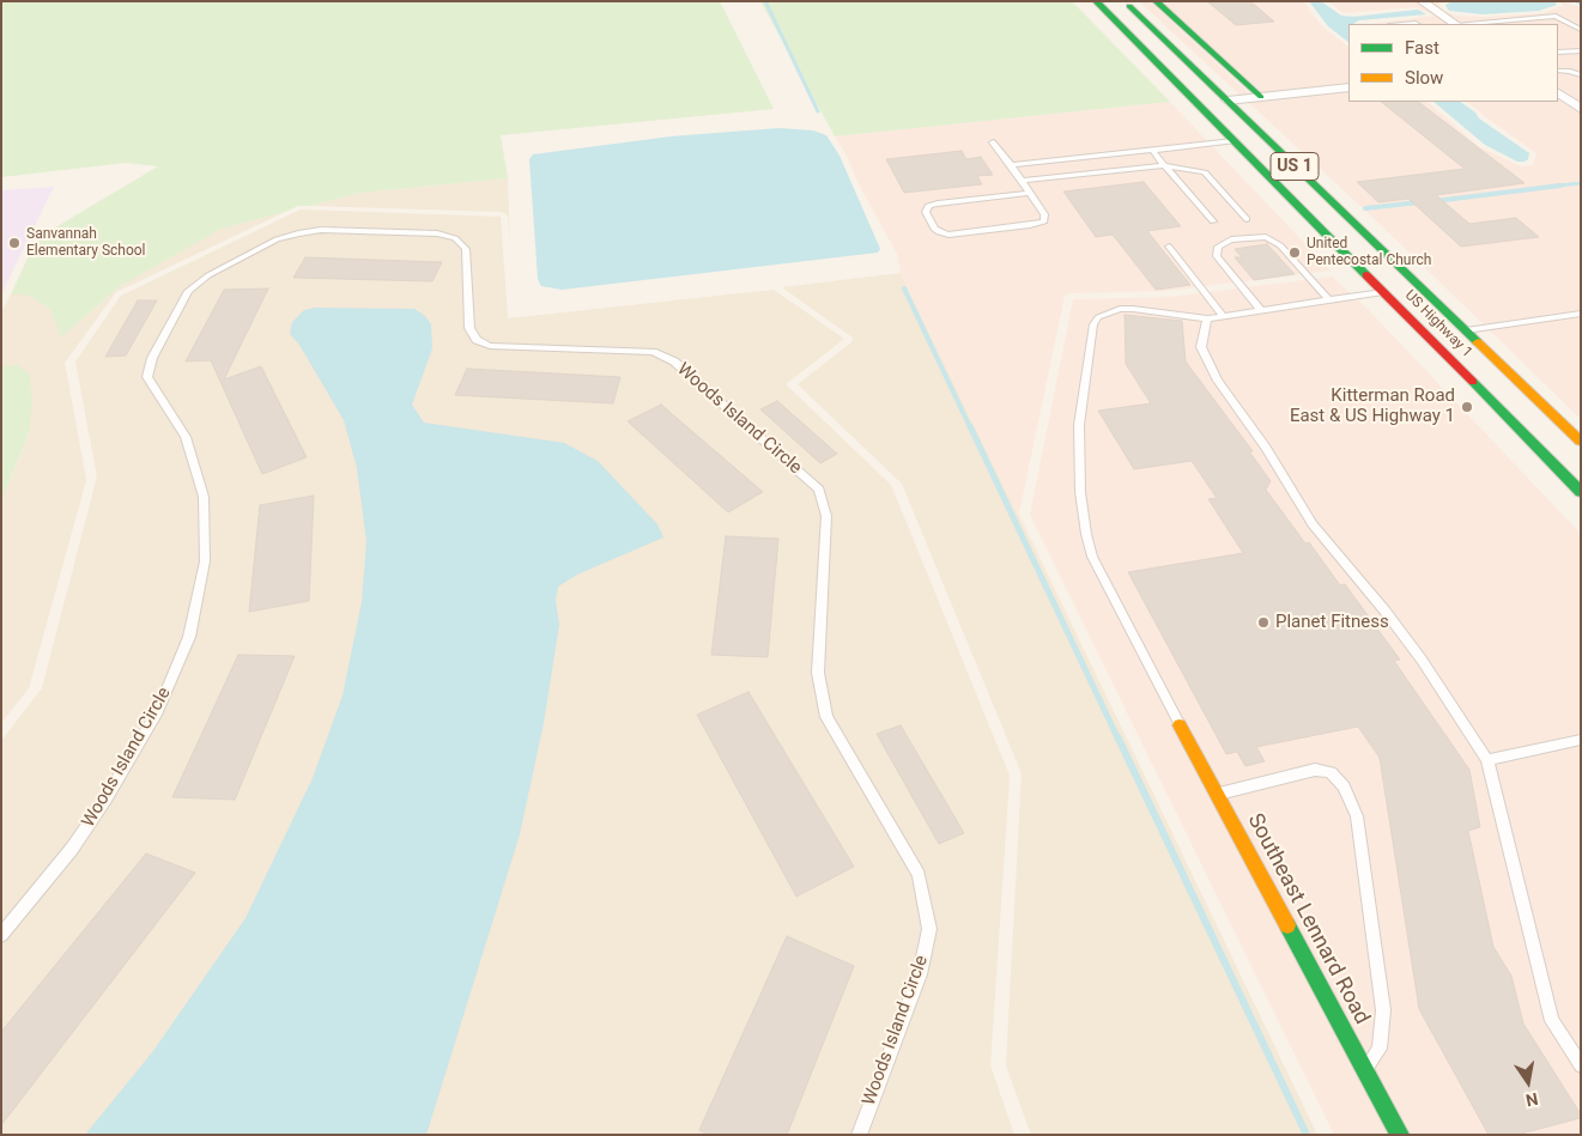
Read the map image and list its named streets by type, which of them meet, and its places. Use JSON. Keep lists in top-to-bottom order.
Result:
{
  "streets": {
    "main road": ["US 1", "US Highway 1", "Southeast Lennard Road"],
    "lane": ["Woods Island Circle"]
  },
  "places": [
    "Sanvannah Elementary School",
    "United Pentecostal Church",
    "Kitterman Road East & US Highway 1",
    "Planet Fitness"
  ],
  "legend": ["Fast", "Slow"],
  "north": "bottom"
}
